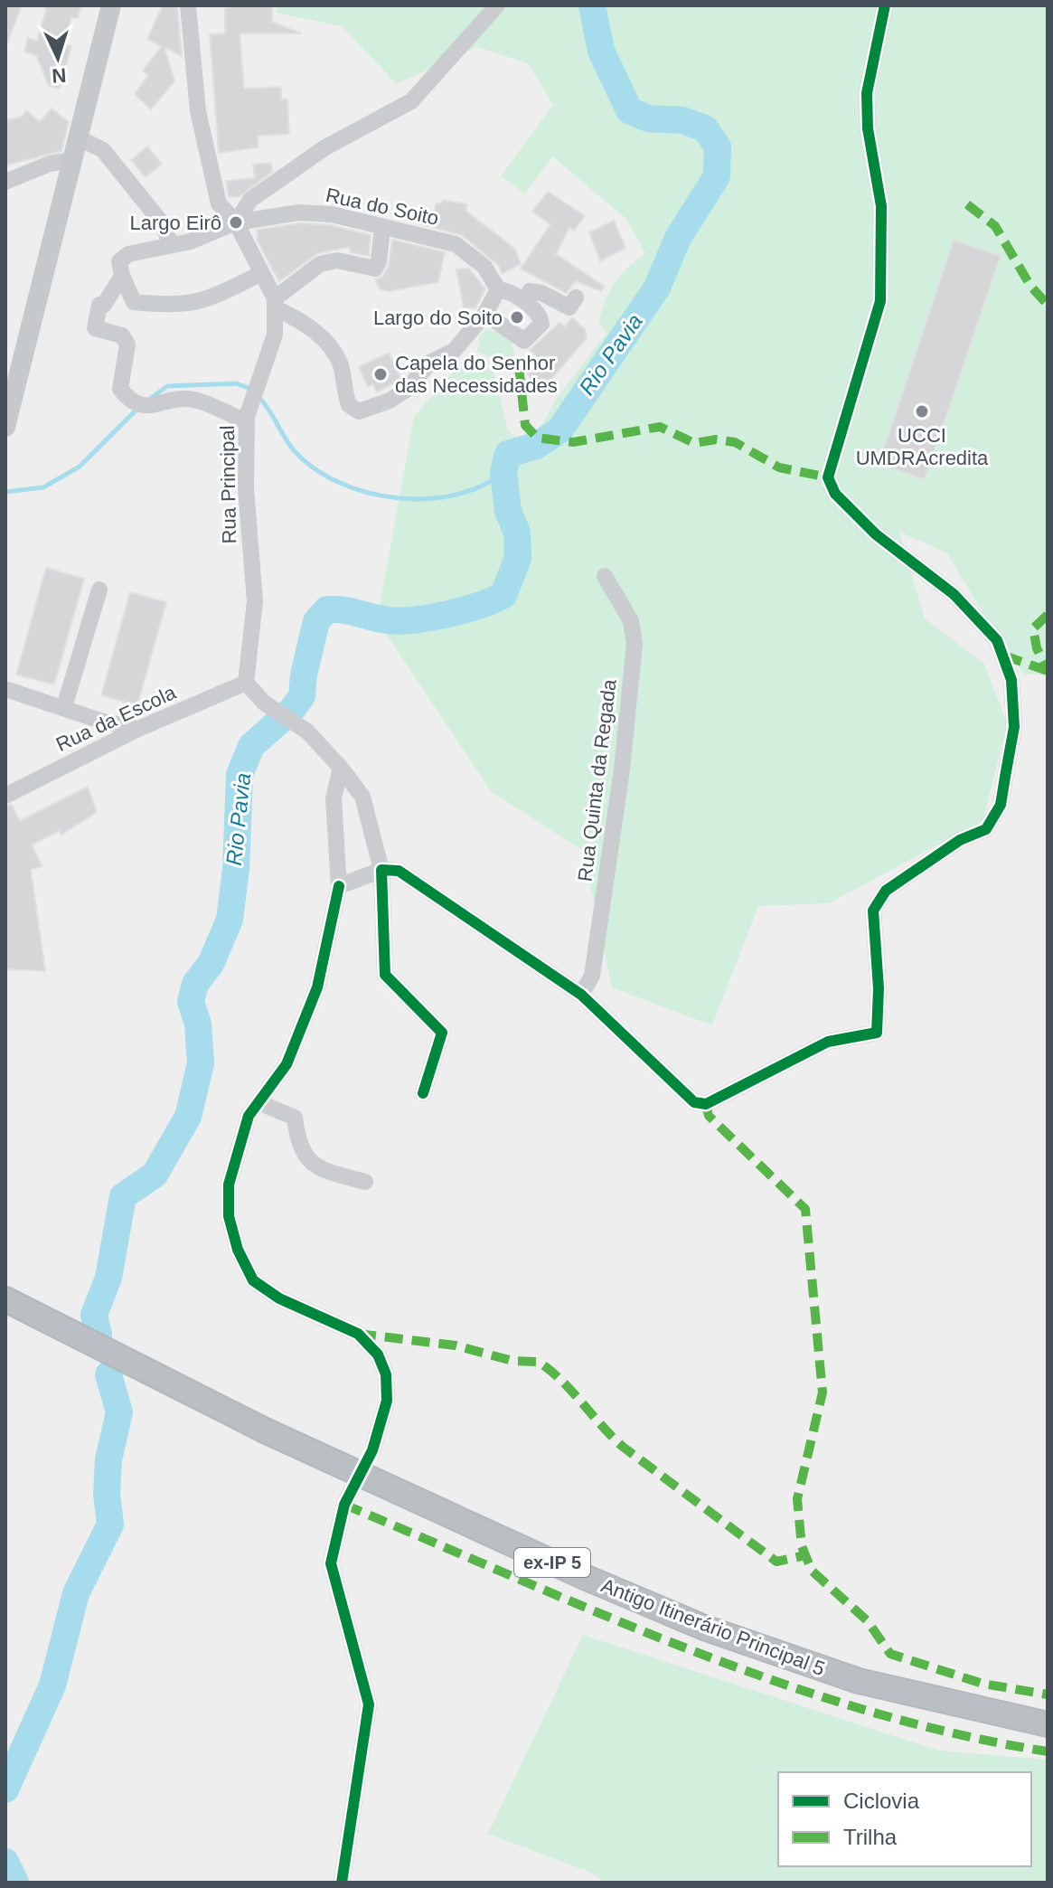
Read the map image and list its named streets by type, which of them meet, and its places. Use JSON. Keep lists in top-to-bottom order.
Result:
{
  "streets": {
    "highway": ["ex-IP 5", "Antigo Itinerário Principal 5"],
    "street": [
      "Rua do Soito",
      "Rua Principal",
      "Rua da Escola",
      "Rua Quinta da Regada"
    ]
  },
  "crossings": [
    ["Rua Principal", "Rua da Escola"]
  ],
  "water": ["Rio Pavia"],
  "places": [
    "Largo Eirô",
    "Largo do Soito",
    "Capela do Senhor das Necessidades",
    "UCCI UMDRAcredita"
  ],
  "legend": ["Ciclovia", "Trilha"],
  "north": "bottom"
}
